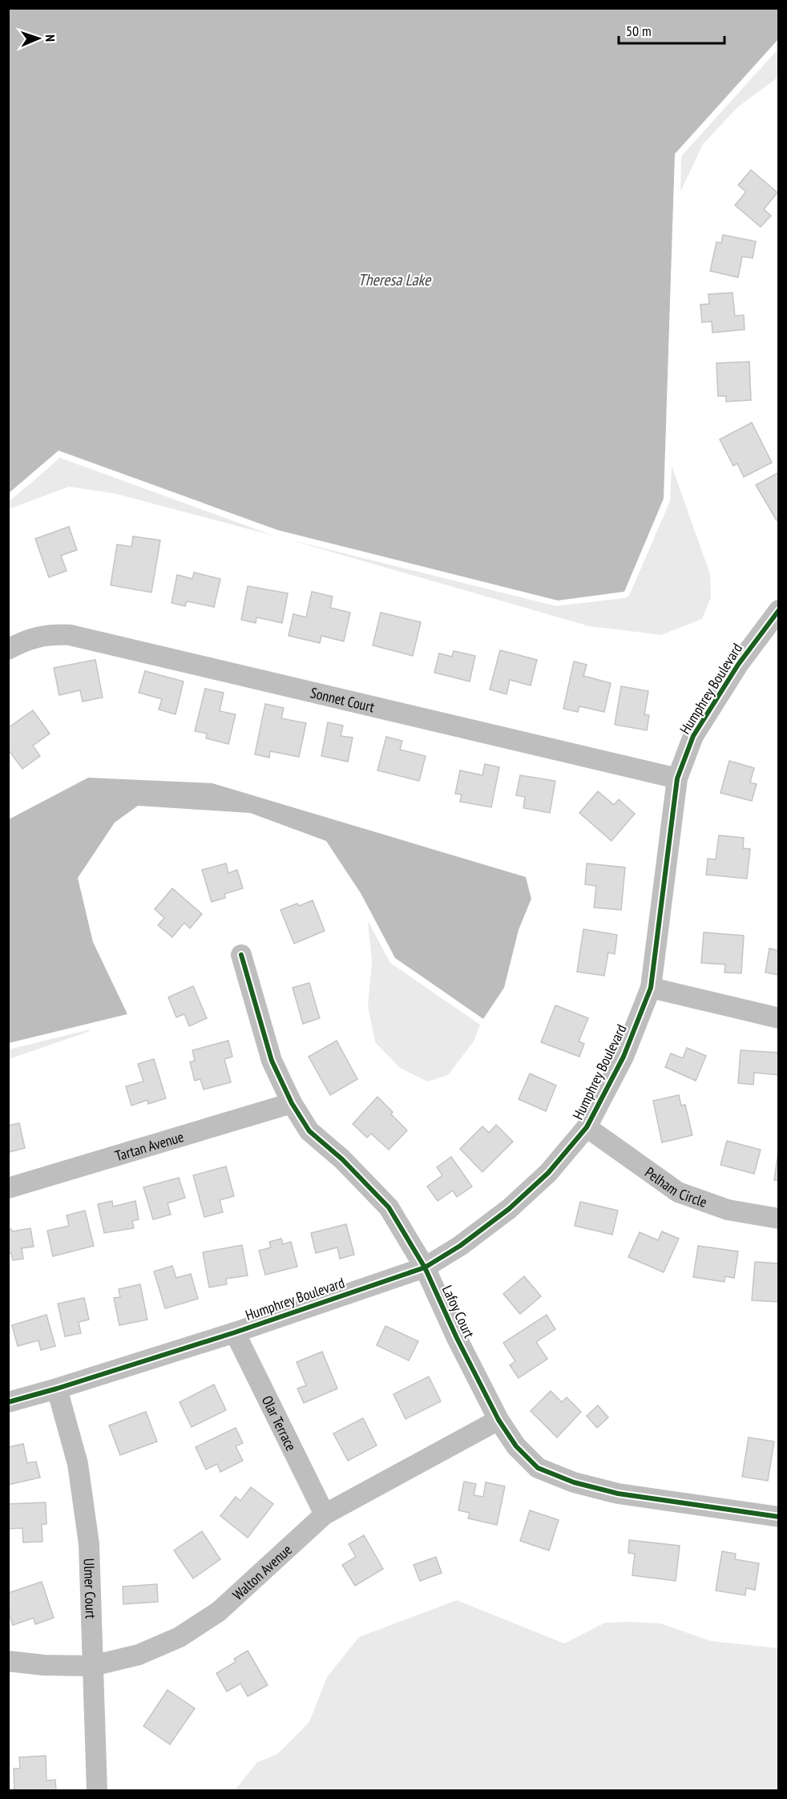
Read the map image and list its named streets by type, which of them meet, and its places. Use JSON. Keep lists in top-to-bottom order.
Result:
{
  "streets": {
    "street": [
      "Humphrey Boulevard",
      "Sonnet Court",
      "Tartan Avenue",
      "Pelham Circle",
      "Lafoy Court",
      "Olar Terrace",
      "Walton Avenue",
      "Ulmer Court"
    ]
  },
  "crossings": [
    ["Humphrey Boulevard", "Sonnet Court"],
    ["Humphrey Boulevard", "Pelham Circle"],
    ["Humphrey Boulevard", "Lafoy Court"],
    ["Humphrey Boulevard", "Olar Terrace"],
    ["Humphrey Boulevard", "Ulmer Court"],
    ["Tartan Avenue", "Lafoy Court"],
    ["Lafoy Court", "Walton Avenue"],
    ["Olar Terrace", "Walton Avenue"],
    ["Walton Avenue", "Ulmer Court"]
  ],
  "water": ["Theresa Lake"],
  "scale_bar": "50 m",
  "north": "right"
}
